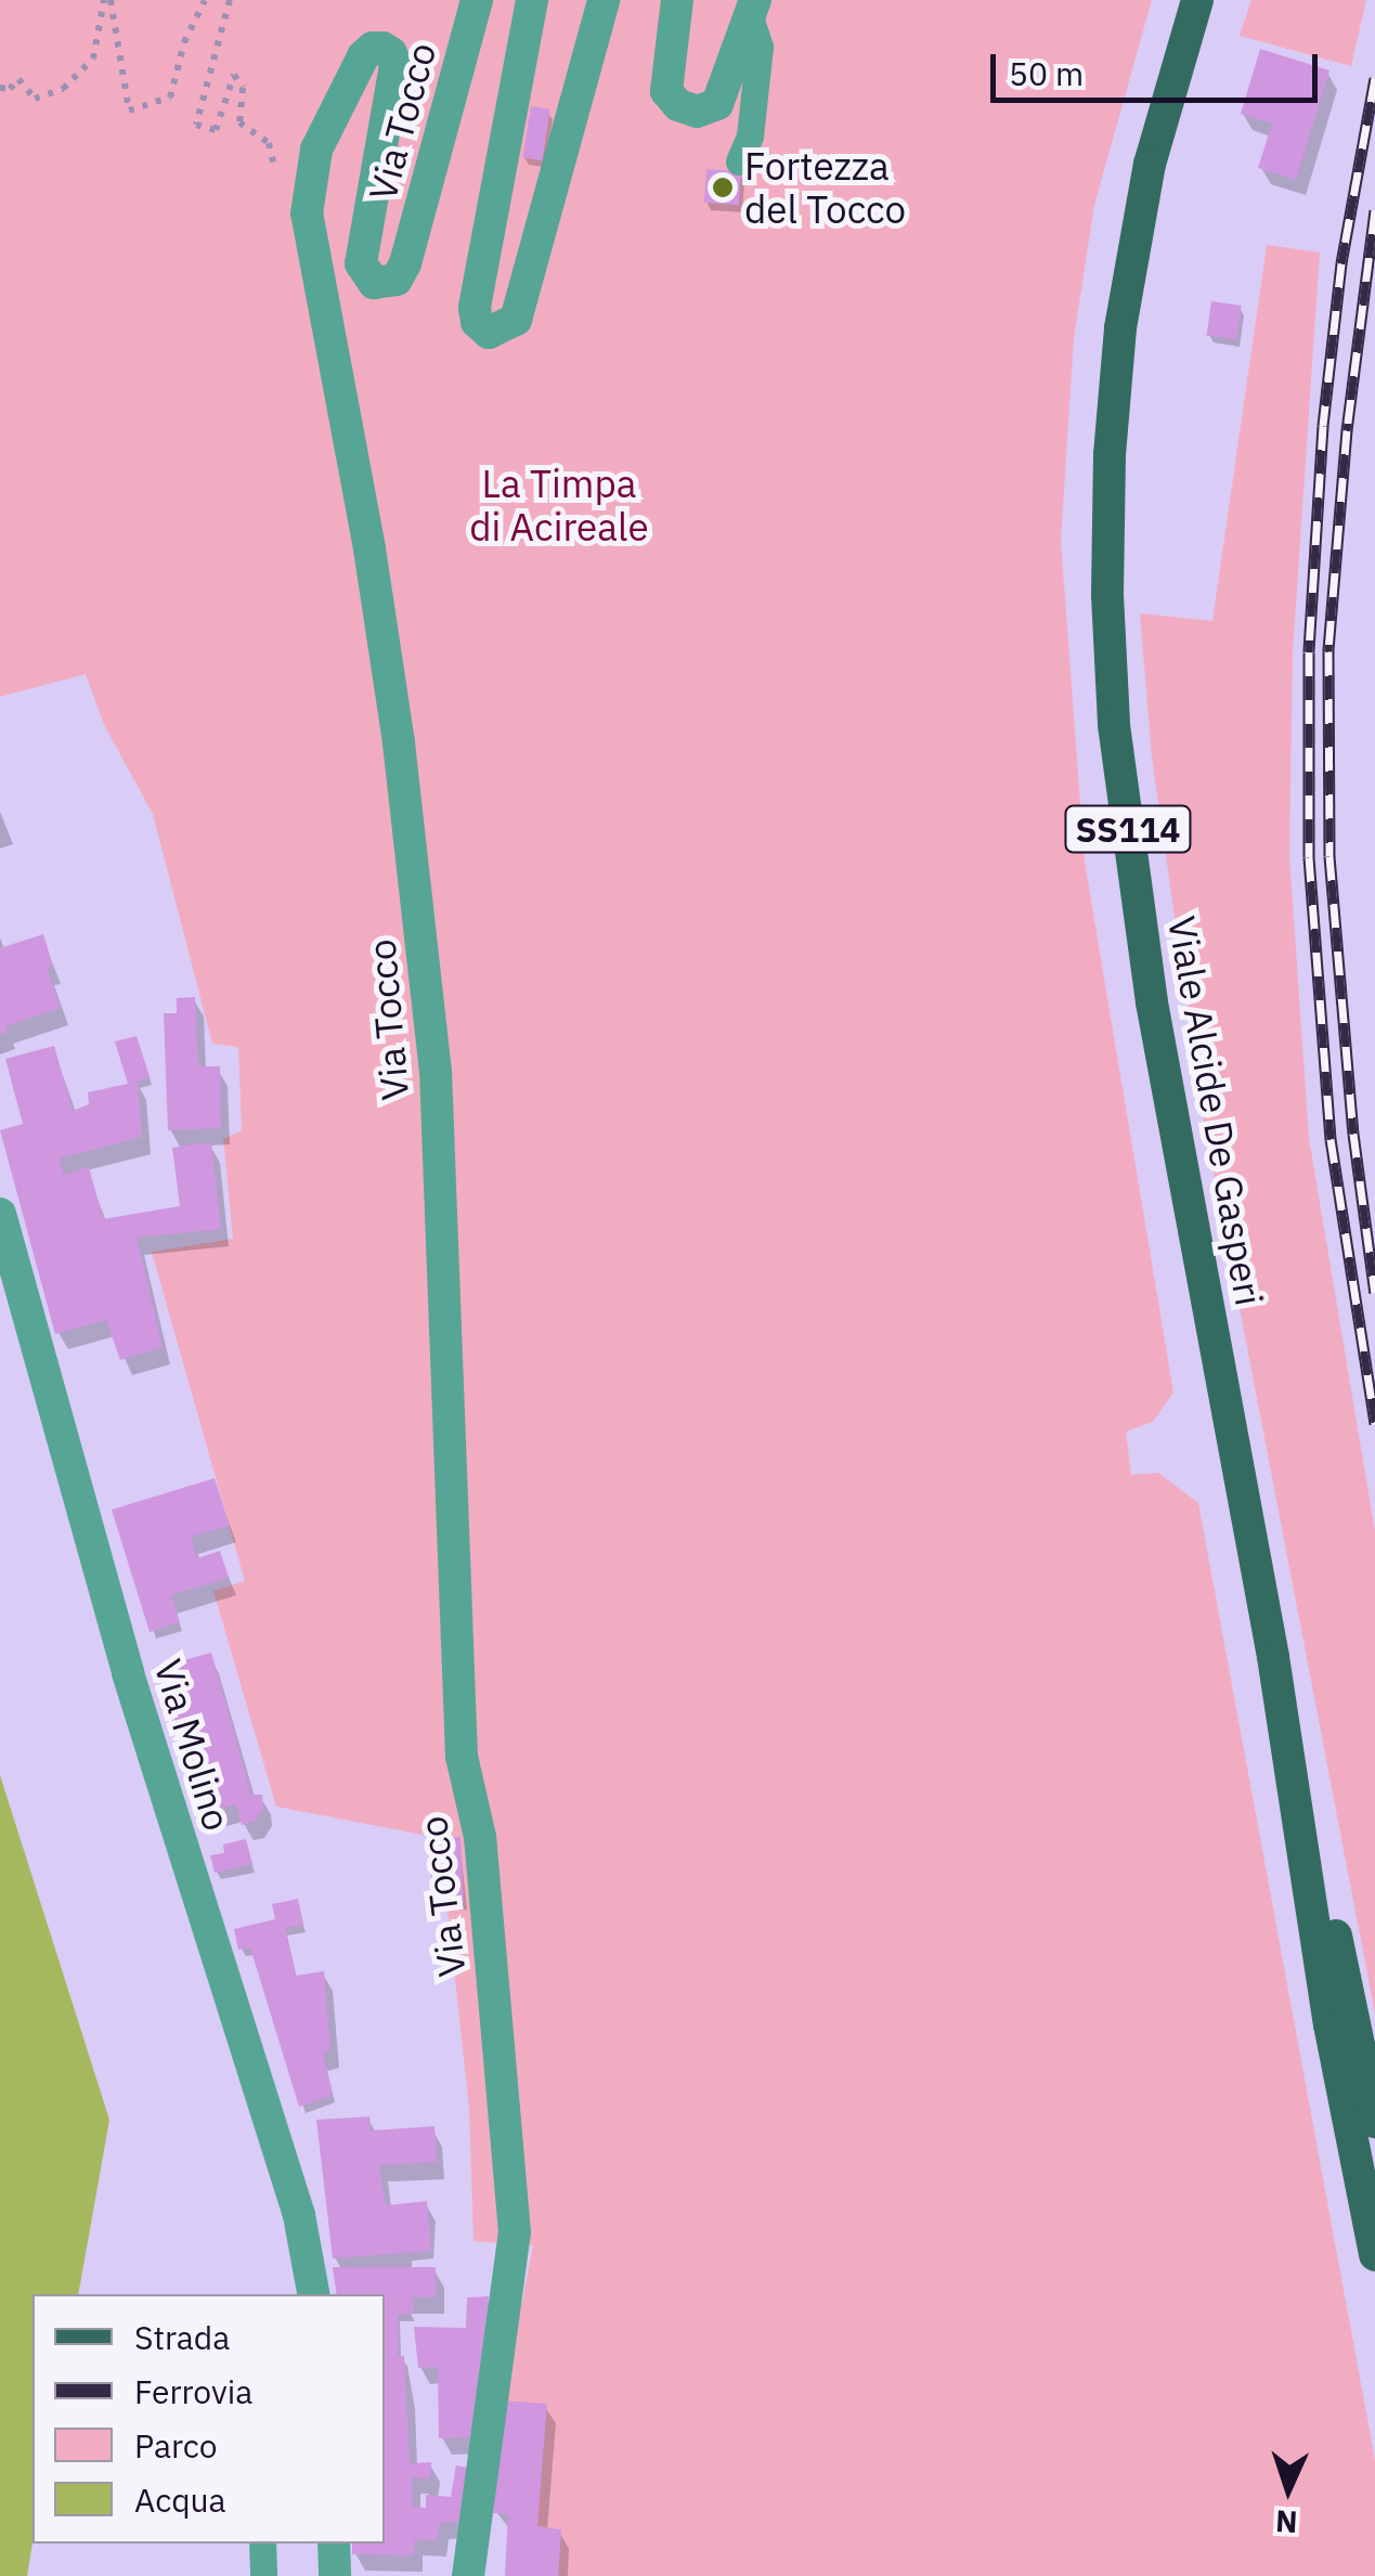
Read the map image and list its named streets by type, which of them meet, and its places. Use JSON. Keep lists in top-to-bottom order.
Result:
{
  "streets": {
    "main road": ["SS114", "Viale Alcide De Gasperi"],
    "street": ["Via Tocco", "Via Molino"]
  },
  "parks": ["La Timpa di Acireale"],
  "places": ["Fortezza del Tocco"],
  "legend": [
    "Strada",
    "Ferrovia",
    "Parco",
    "Acqua"
  ],
  "scale_bar": "50 m",
  "north": "bottom"
}
